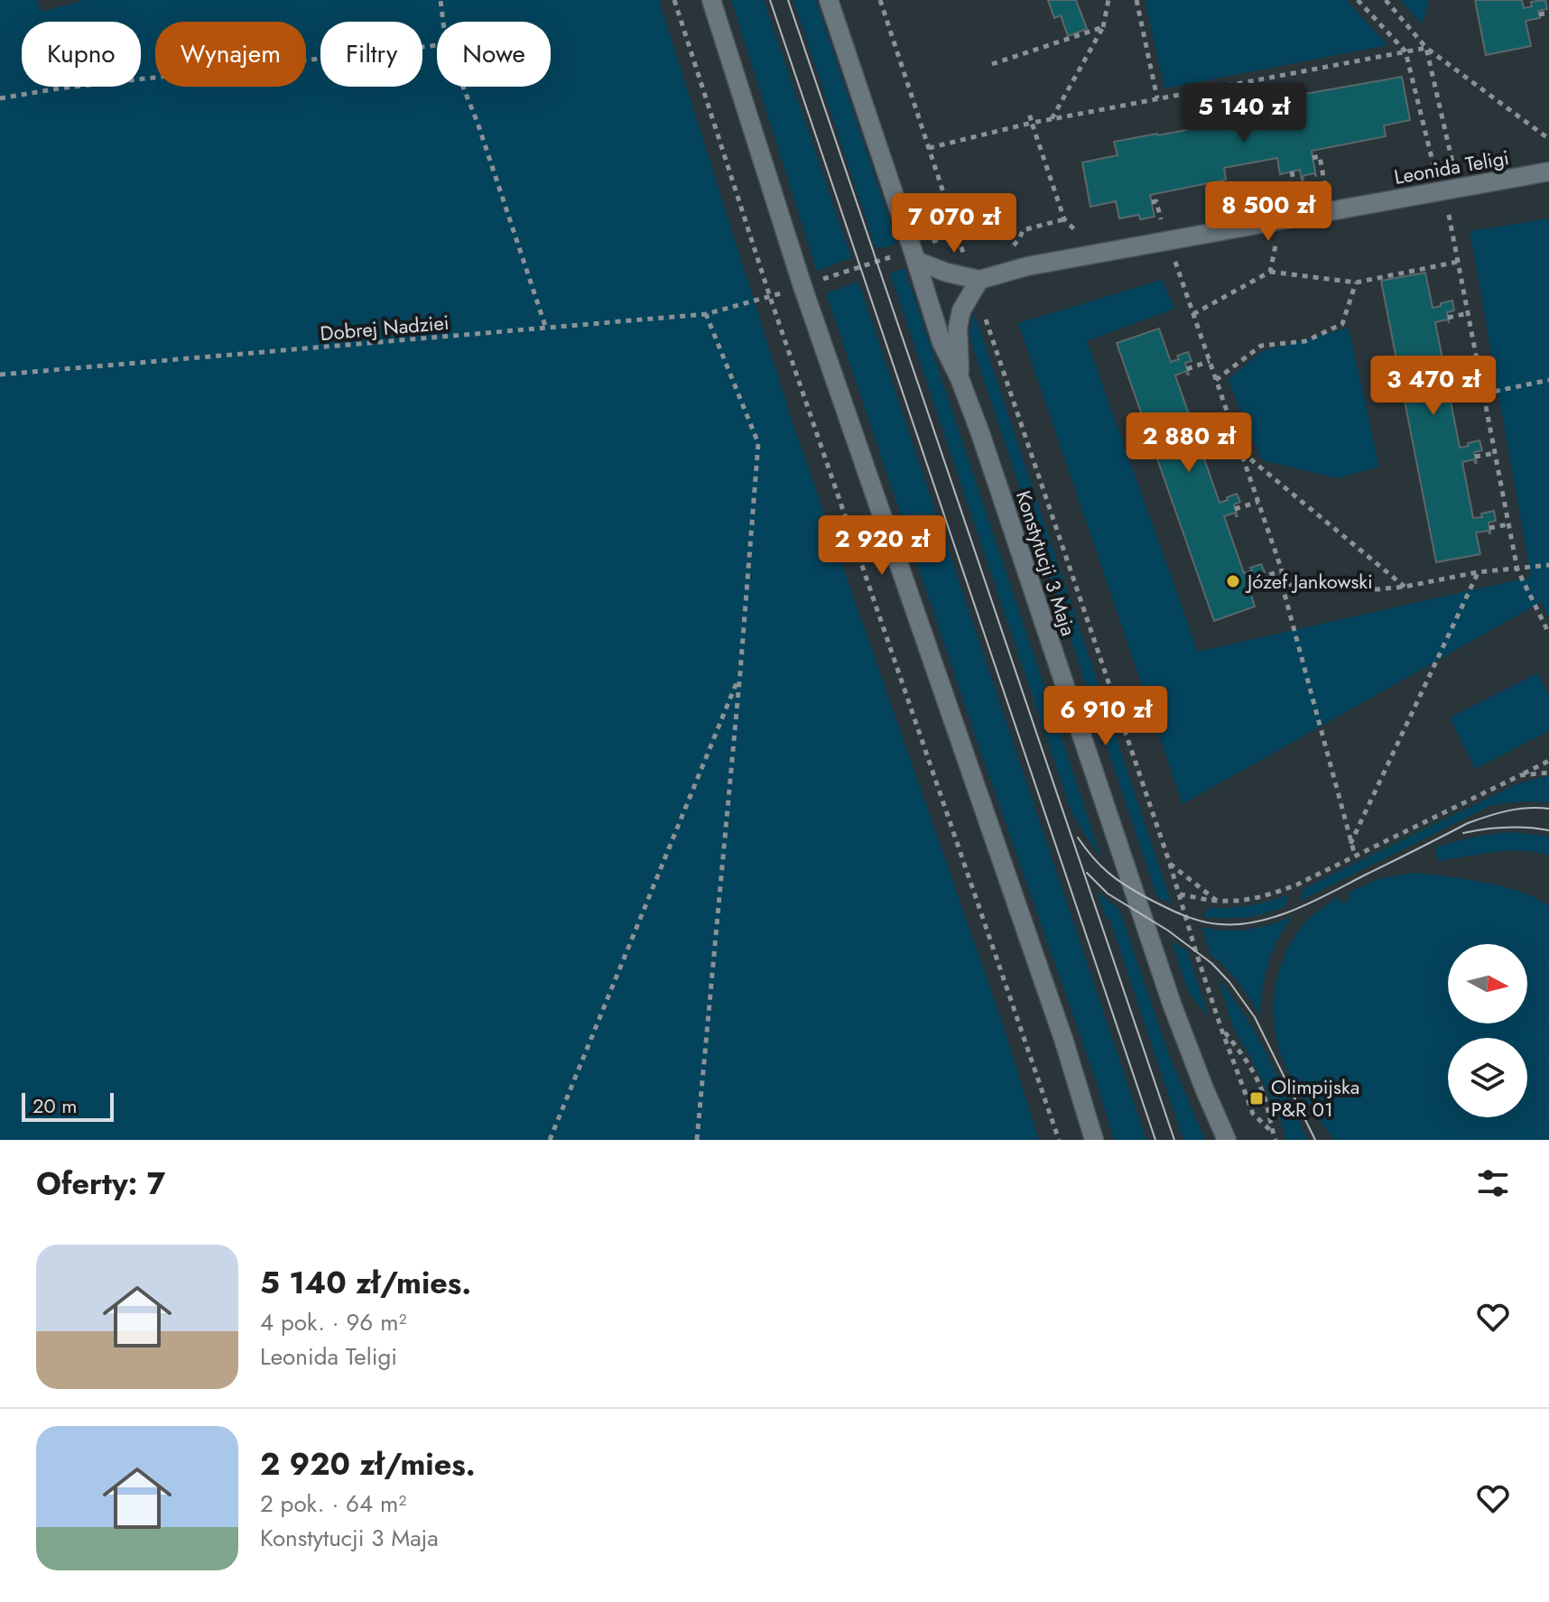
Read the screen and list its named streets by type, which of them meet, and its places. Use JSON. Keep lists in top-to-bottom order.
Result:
{
  "streets": {
    "street": ["Leonida Teligi", "Konstytucji 3 Maja"],
    "path": ["Dobrej Nadziei"]
  },
  "crossings": [
    ["Leonida Teligi", "Dobrej Nadziei"],
    ["Leonida Teligi", "Konstytucji 3 Maja"],
    ["Dobrej Nadziei", "Konstytucji 3 Maja"]
  ],
  "places": {
    "other": ["Józef Jankowski"],
    "transit": ["Olimpijska P&R 01"]
  },
  "scale_bar": "20 m",
  "north": "right",
  "page": {
    "chip": [
      "Kupno",
      "Wynajem",
      "Filtry",
      "Nowe"
    ],
    "price": [
      "5 140 zł",
      "8 500 zł",
      "7 070 zł",
      "3 470 zł",
      "2 880 zł",
      "2 920 zł",
      "6 910 zł"
    ],
    "scale": "20 m",
    "heading": "Oferty: 7",
    "list": [
      {
        "name": "5 140 zł/mies.",
        "note": "4 pok. · 96 m² · Leonida Teligi"
      },
      {
        "name": "2 920 zł/mies.",
        "note": "2 pok. · 64 m² · Konstytucji 3 Maja"
      }
    ]
  }
}
